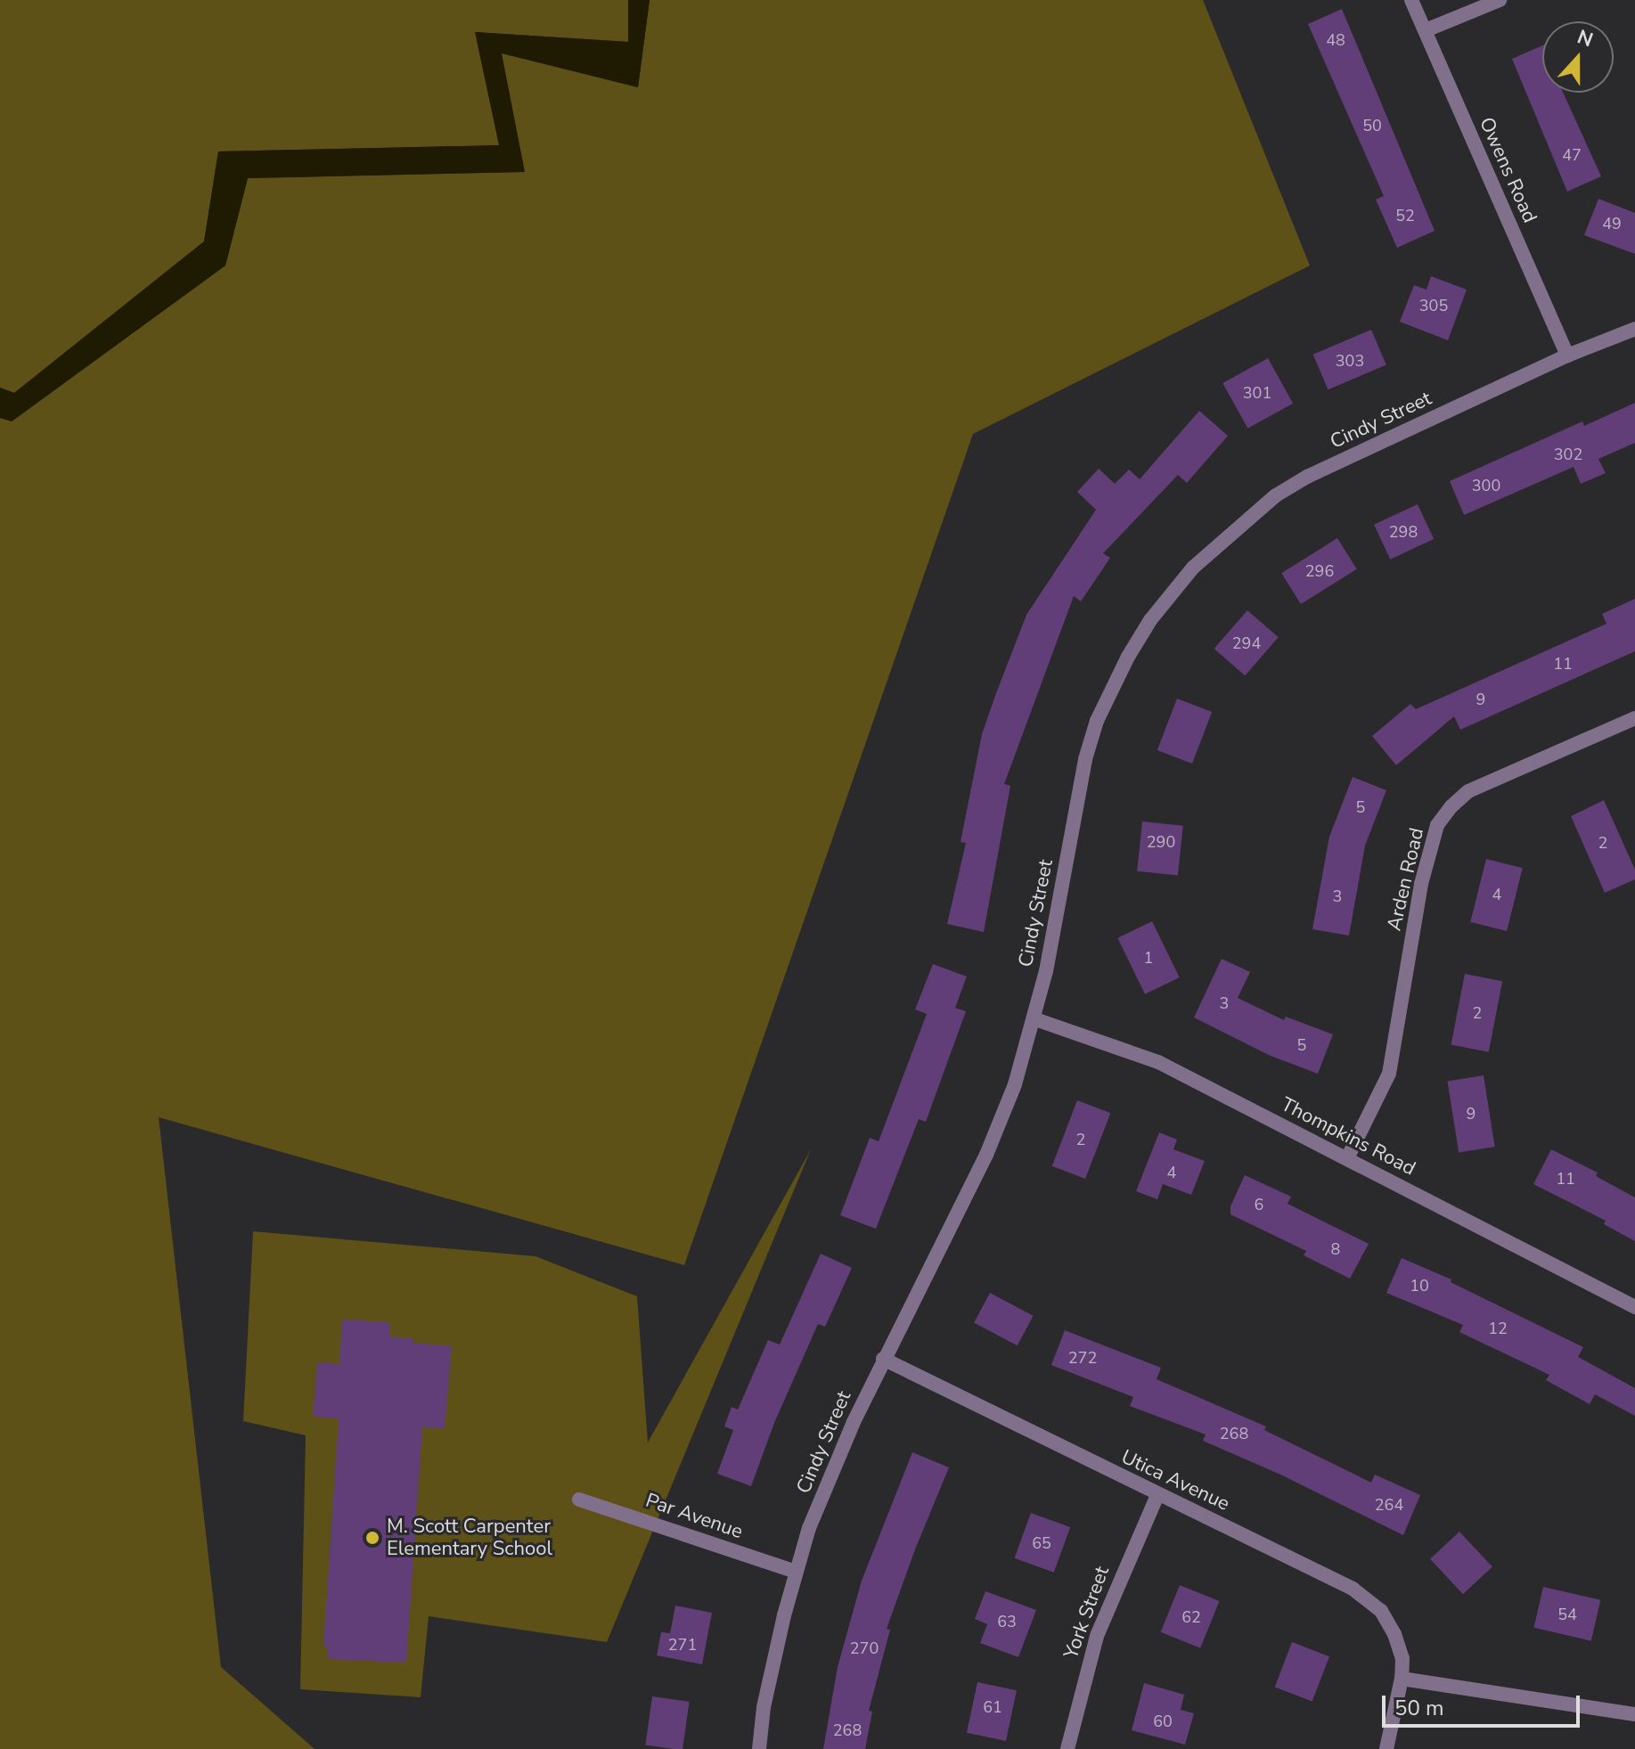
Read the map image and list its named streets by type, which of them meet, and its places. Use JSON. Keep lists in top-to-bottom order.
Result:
{
  "streets": {
    "street": [
      "Owens Road",
      "Cindy Street",
      "Arden Road",
      "Thompkins Road",
      "Utica Avenue",
      "Par Avenue",
      "York Street"
    ]
  },
  "crossings": [
    ["Owens Road", "Cindy Street"],
    ["Cindy Street", "Thompkins Road"],
    ["Cindy Street", "Utica Avenue"],
    ["Cindy Street", "Par Avenue"],
    ["Arden Road", "Thompkins Road"],
    ["Utica Avenue", "York Street"]
  ],
  "places": ["M. Scott Carpenter Elementary School"],
  "house_numbers": [
    "48",
    "50",
    "47",
    "52",
    "49",
    "305",
    "303",
    "301",
    "302",
    "300",
    "298",
    "296",
    "294",
    "11",
    "9",
    "5",
    "290",
    "2",
    "4",
    "3",
    "1",
    "3",
    "2",
    "5",
    "9",
    "2",
    "4",
    "11",
    "6",
    "8",
    "10",
    "12",
    "272",
    "268",
    "264",
    "65",
    "54",
    "62",
    "63",
    "271",
    "270",
    "61",
    "60",
    "268"
  ],
  "scale_bar": "50 m",
  "north": "top"
}
